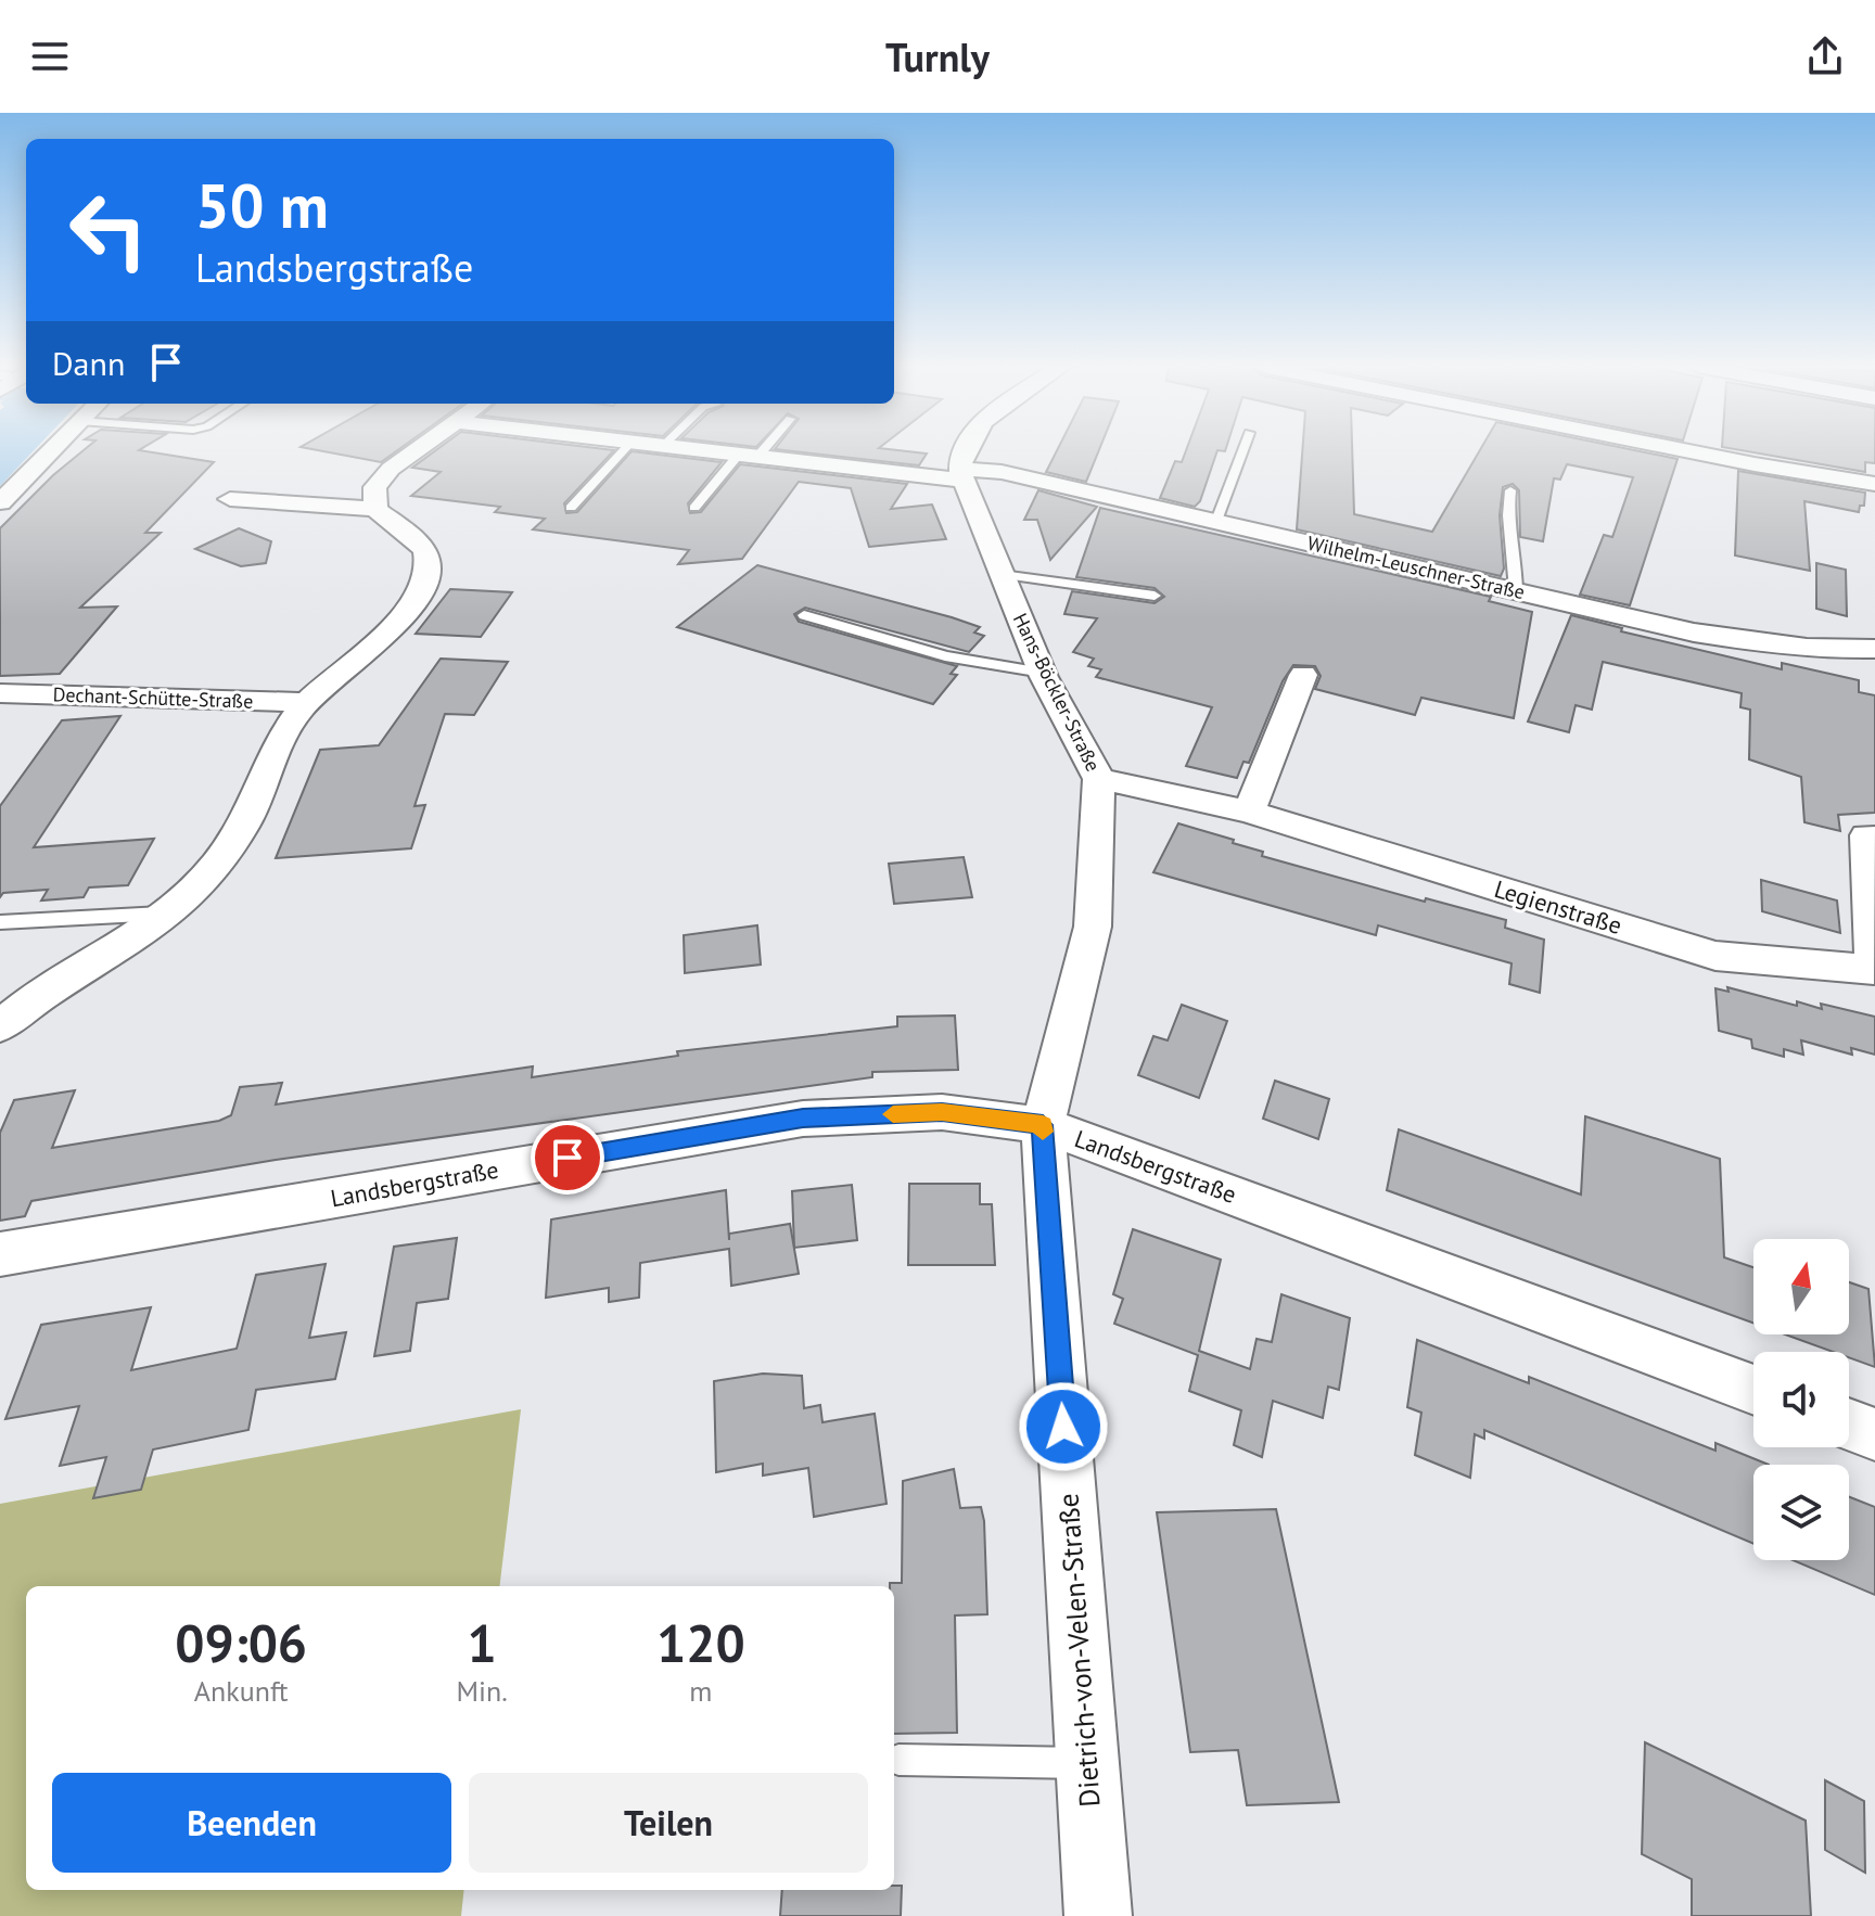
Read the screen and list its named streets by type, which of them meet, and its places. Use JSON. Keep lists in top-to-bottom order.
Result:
{
  "streets": {
    "street": [
      "Wilhelm-Leuschner-Straße",
      "Hans-Böckler-Straße",
      "Dechant-Schütte-Straße",
      "Legienstraße",
      "Landsbergstraße",
      "Dietrich-von-Velen-Straße"
    ]
  },
  "crossings": [
    ["Wilhelm-Leuschner-Straße", "Hans-Böckler-Straße"],
    ["Hans-Böckler-Straße", "Legienstraße"],
    ["Hans-Böckler-Straße", "Landsbergstraße"],
    ["Hans-Böckler-Straße", "Dietrich-von-Velen-Straße"],
    ["Landsbergstraße", "Dietrich-von-Velen-Straße"]
  ],
  "north": "top",
  "page": {
    "header": "Turnly",
    "turn": ["50 m", "Landsbergstraße"],
    "then": "Dann",
    "eta": [
      "09:06",
      "Ankunft",
      "1",
      "Min.",
      "120",
      "m"
    ],
    "buttons": ["Beenden", "Teilen"]
  }
}
